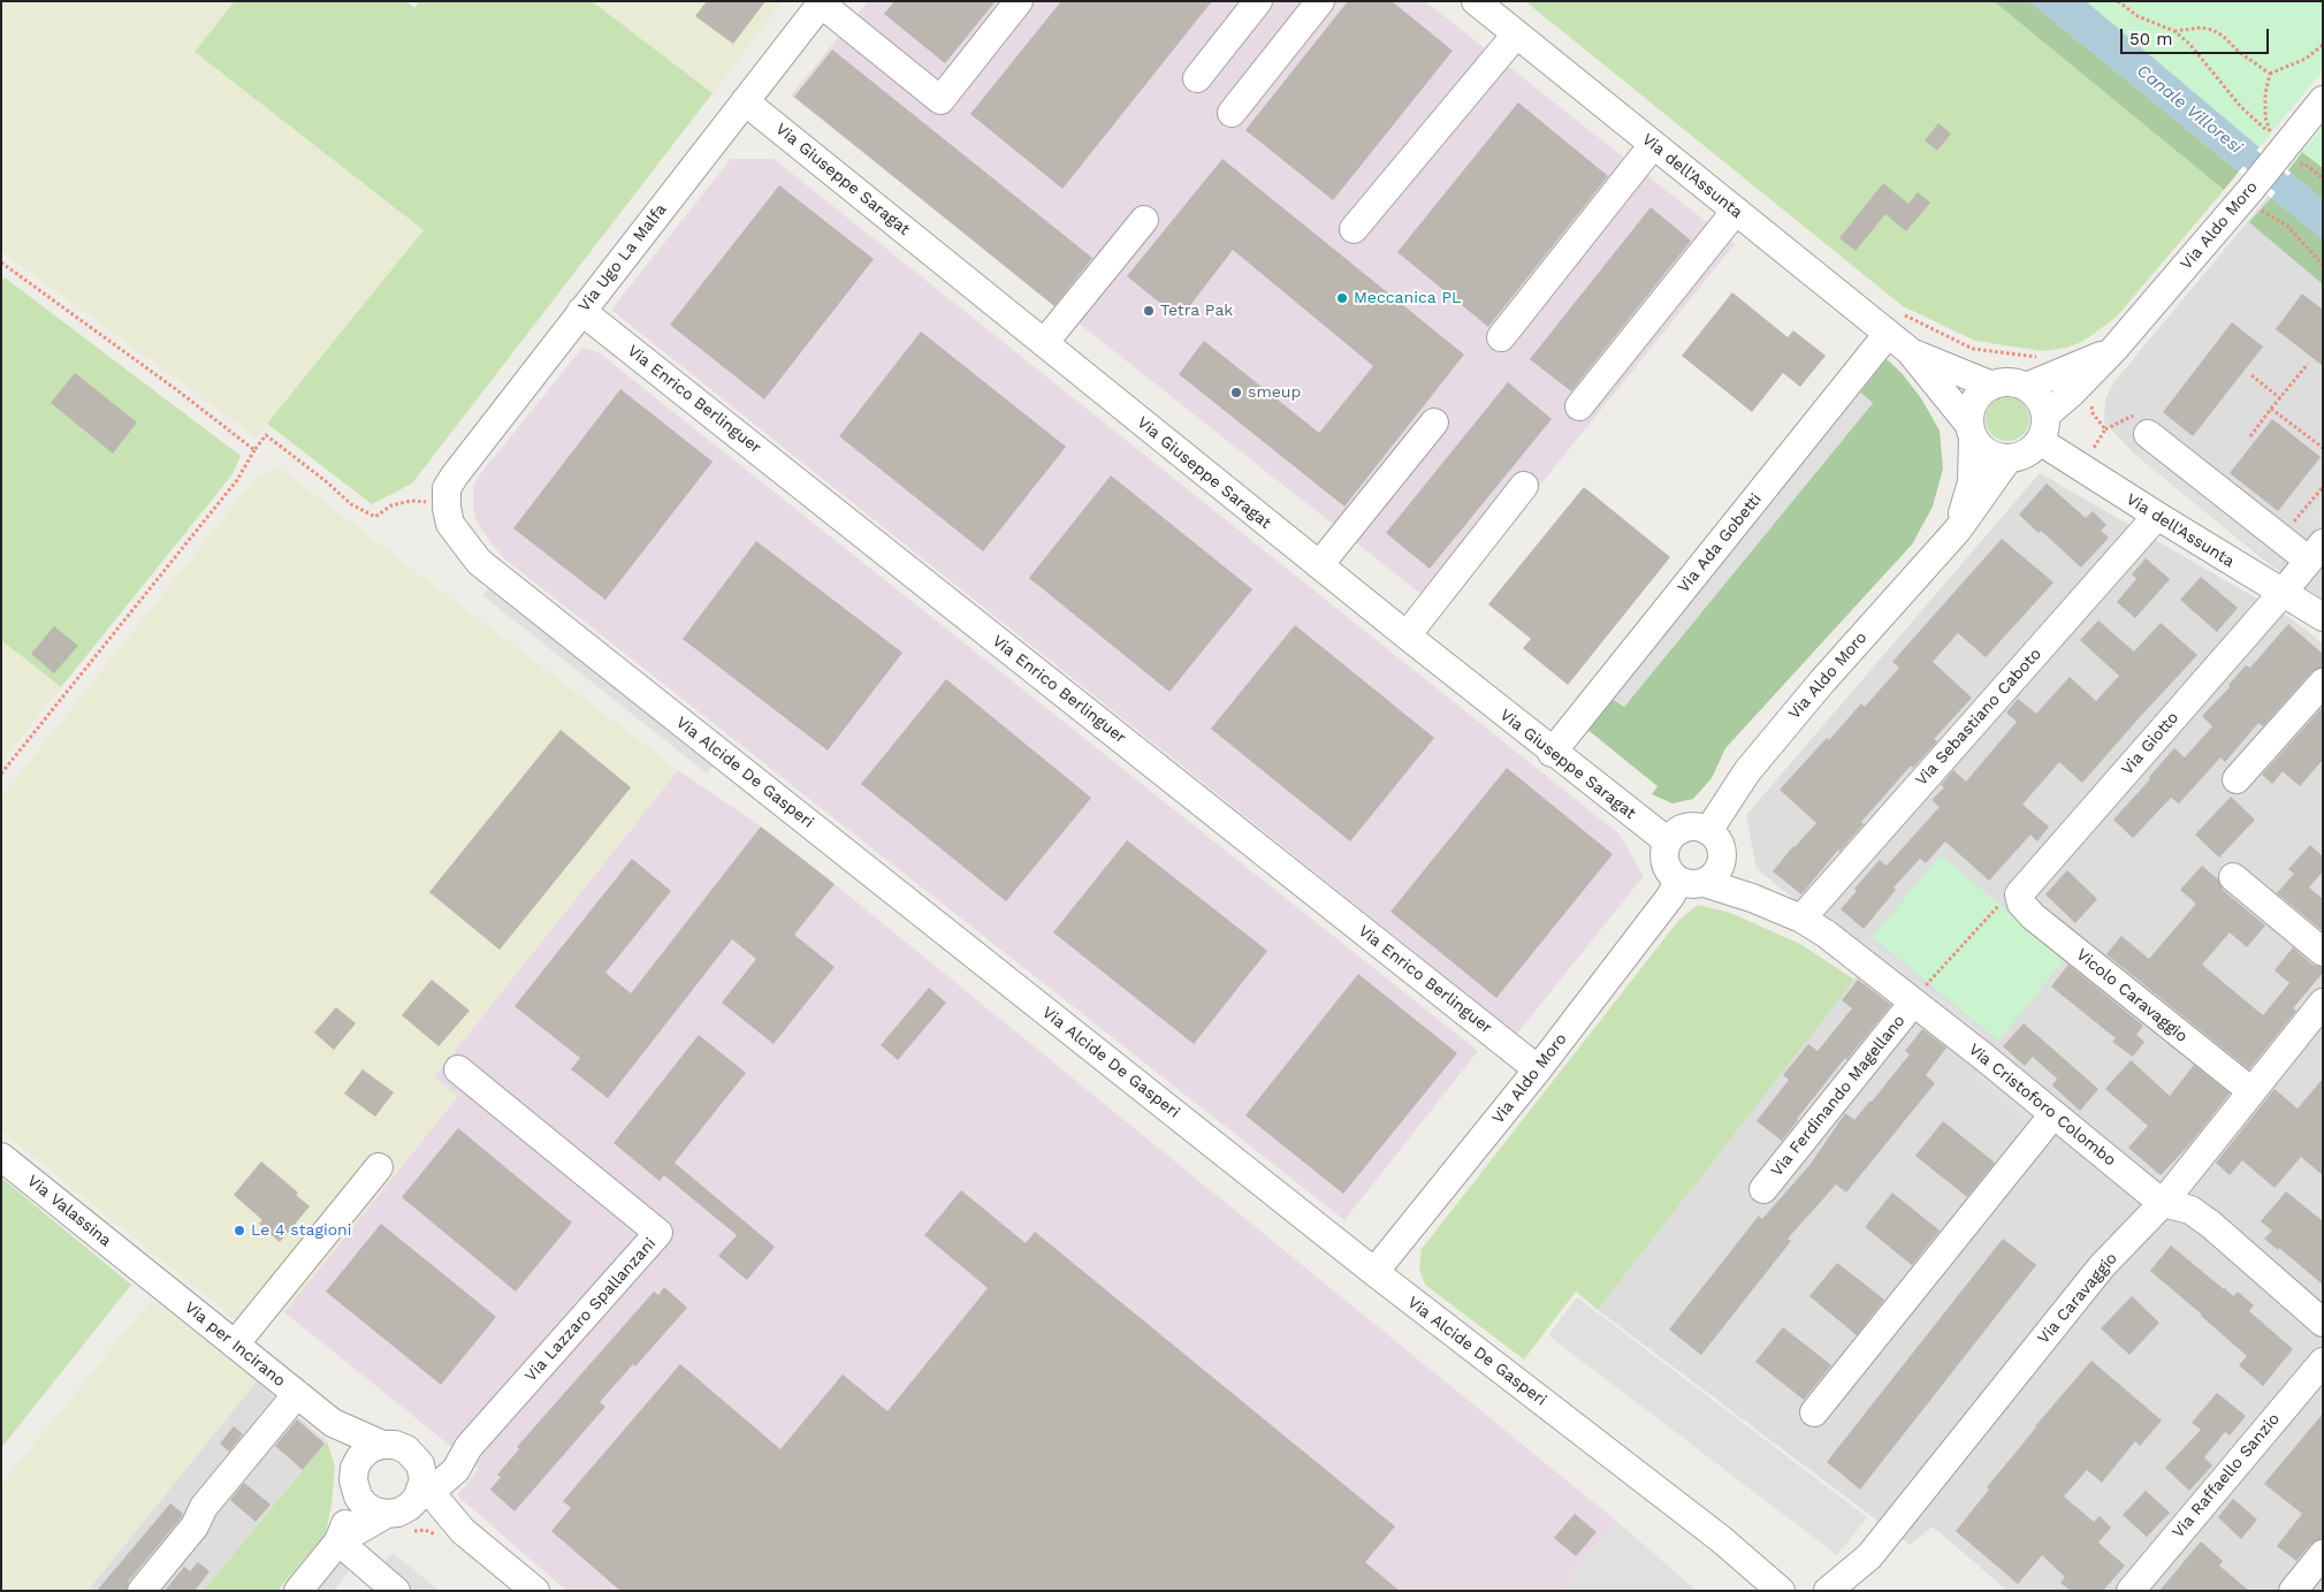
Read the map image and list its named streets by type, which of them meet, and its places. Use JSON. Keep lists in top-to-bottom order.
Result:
{
  "streets": {
    "street": [
      "Via dell'Assunta",
      "Via Giuseppe Saragat",
      "Via Aldo Moro",
      "Via Ugo La Malfa",
      "Via Enrico Berlinguer",
      "Via Ada Gobetti",
      "Via Sebastiano Caboto",
      "Via Giotto",
      "Via Alcide De Gasperi",
      "Vicolo Caravaggio",
      "Via Ferdinando Magellano",
      "Via Cristoforo Colombo",
      "Via Valassina",
      "Via Caravaggio",
      "Via Lazzaro Spallanzani",
      "Via per Incirano",
      "Via Raffaello Sanzio"
    ]
  },
  "crossings": [
    ["Via dell'Assunta", "Via Aldo Moro"],
    ["Via dell'Assunta", "Via Ada Gobetti"],
    ["Via dell'Assunta", "Via Sebastiano Caboto"],
    ["Via dell'Assunta", "Via Giotto"],
    ["Via Giuseppe Saragat", "Via Aldo Moro"],
    ["Via Giuseppe Saragat", "Via Ugo La Malfa"],
    ["Via Giuseppe Saragat", "Via Ada Gobetti"],
    ["Via Giuseppe Saragat", "Via Cristoforo Colombo"],
    ["Via Aldo Moro", "Via Enrico Berlinguer"],
    ["Via Aldo Moro", "Via Alcide De Gasperi"],
    ["Via Aldo Moro", "Via Cristoforo Colombo"],
    ["Via Ugo La Malfa", "Via Enrico Berlinguer"],
    ["Via Ugo La Malfa", "Via Alcide De Gasperi"],
    ["Via Sebastiano Caboto", "Via Cristoforo Colombo"],
    ["Via Giotto", "Vicolo Caravaggio"],
    ["Vicolo Caravaggio", "Via Caravaggio"],
    ["Via Ferdinando Magellano", "Via Cristoforo Colombo"],
    ["Via Cristoforo Colombo", "Via Caravaggio"],
    ["Via Valassina", "Via per Incirano"],
    ["Via Lazzaro Spallanzani", "Via per Incirano"]
  ],
  "water": ["Canale Villoresi"],
  "places": [
    "Meccanica PL",
    "Tetra Pak",
    "smeup",
    "Le 4 stagioni"
  ],
  "scale_bar": "50 m"
}
